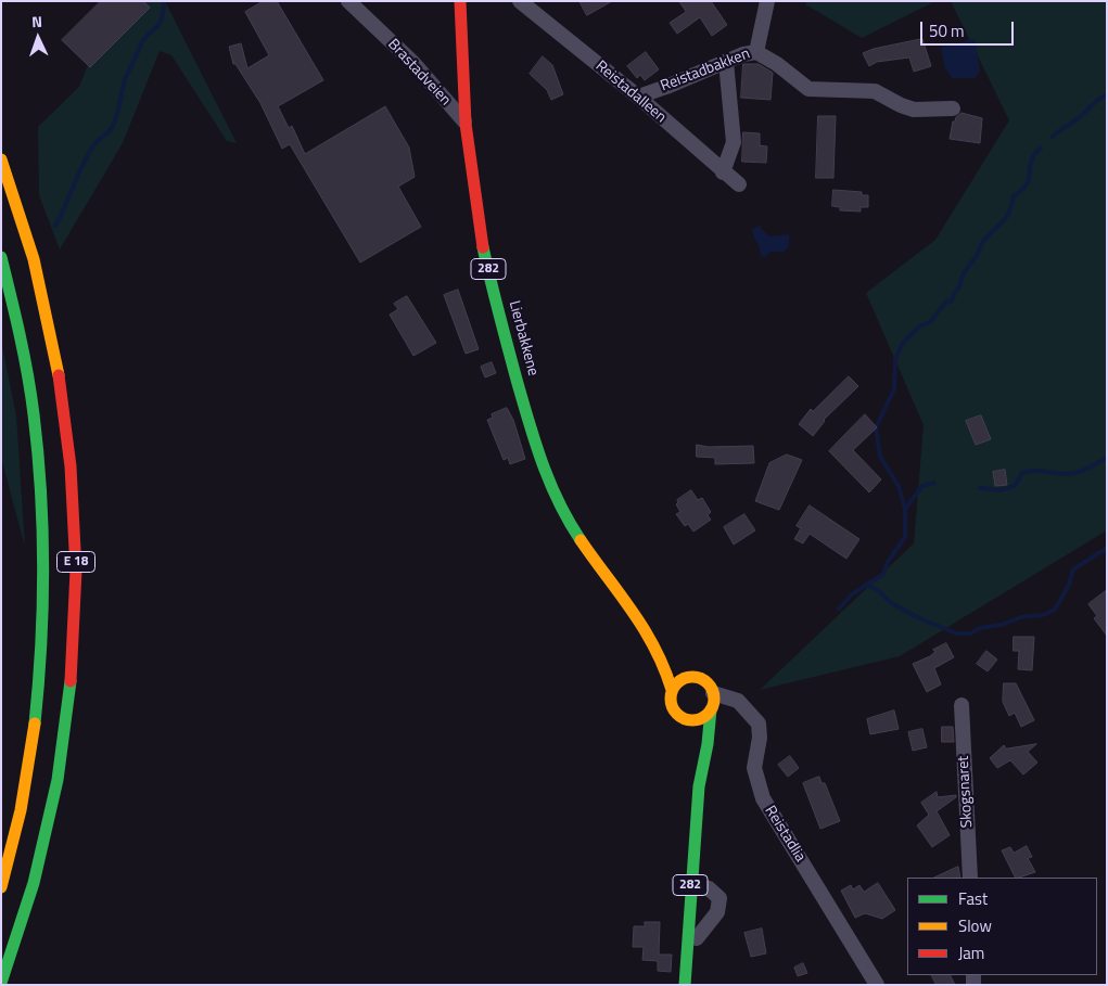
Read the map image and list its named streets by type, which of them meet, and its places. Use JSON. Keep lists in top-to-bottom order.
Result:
{
  "streets": {
    "main road": ["282", "Lierbakkene", "E 18"],
    "street": [
      "Reistadbakken",
      "Brastadveien",
      "Reistadalleen",
      "Skogsnaret",
      "Reistadlia"
    ]
  },
  "crossings": [
    ["Reistadbakken", "Reistadalleen"],
    ["Brastadveien", "Lierbakkene"],
    ["282", "Lierbakkene"],
    ["282", "Reistadlia"],
    ["Lierbakkene", "Reistadlia"]
  ],
  "legend": ["Fast", "Slow", "Jam"],
  "scale_bar": "50 m",
  "north": "top"
}
